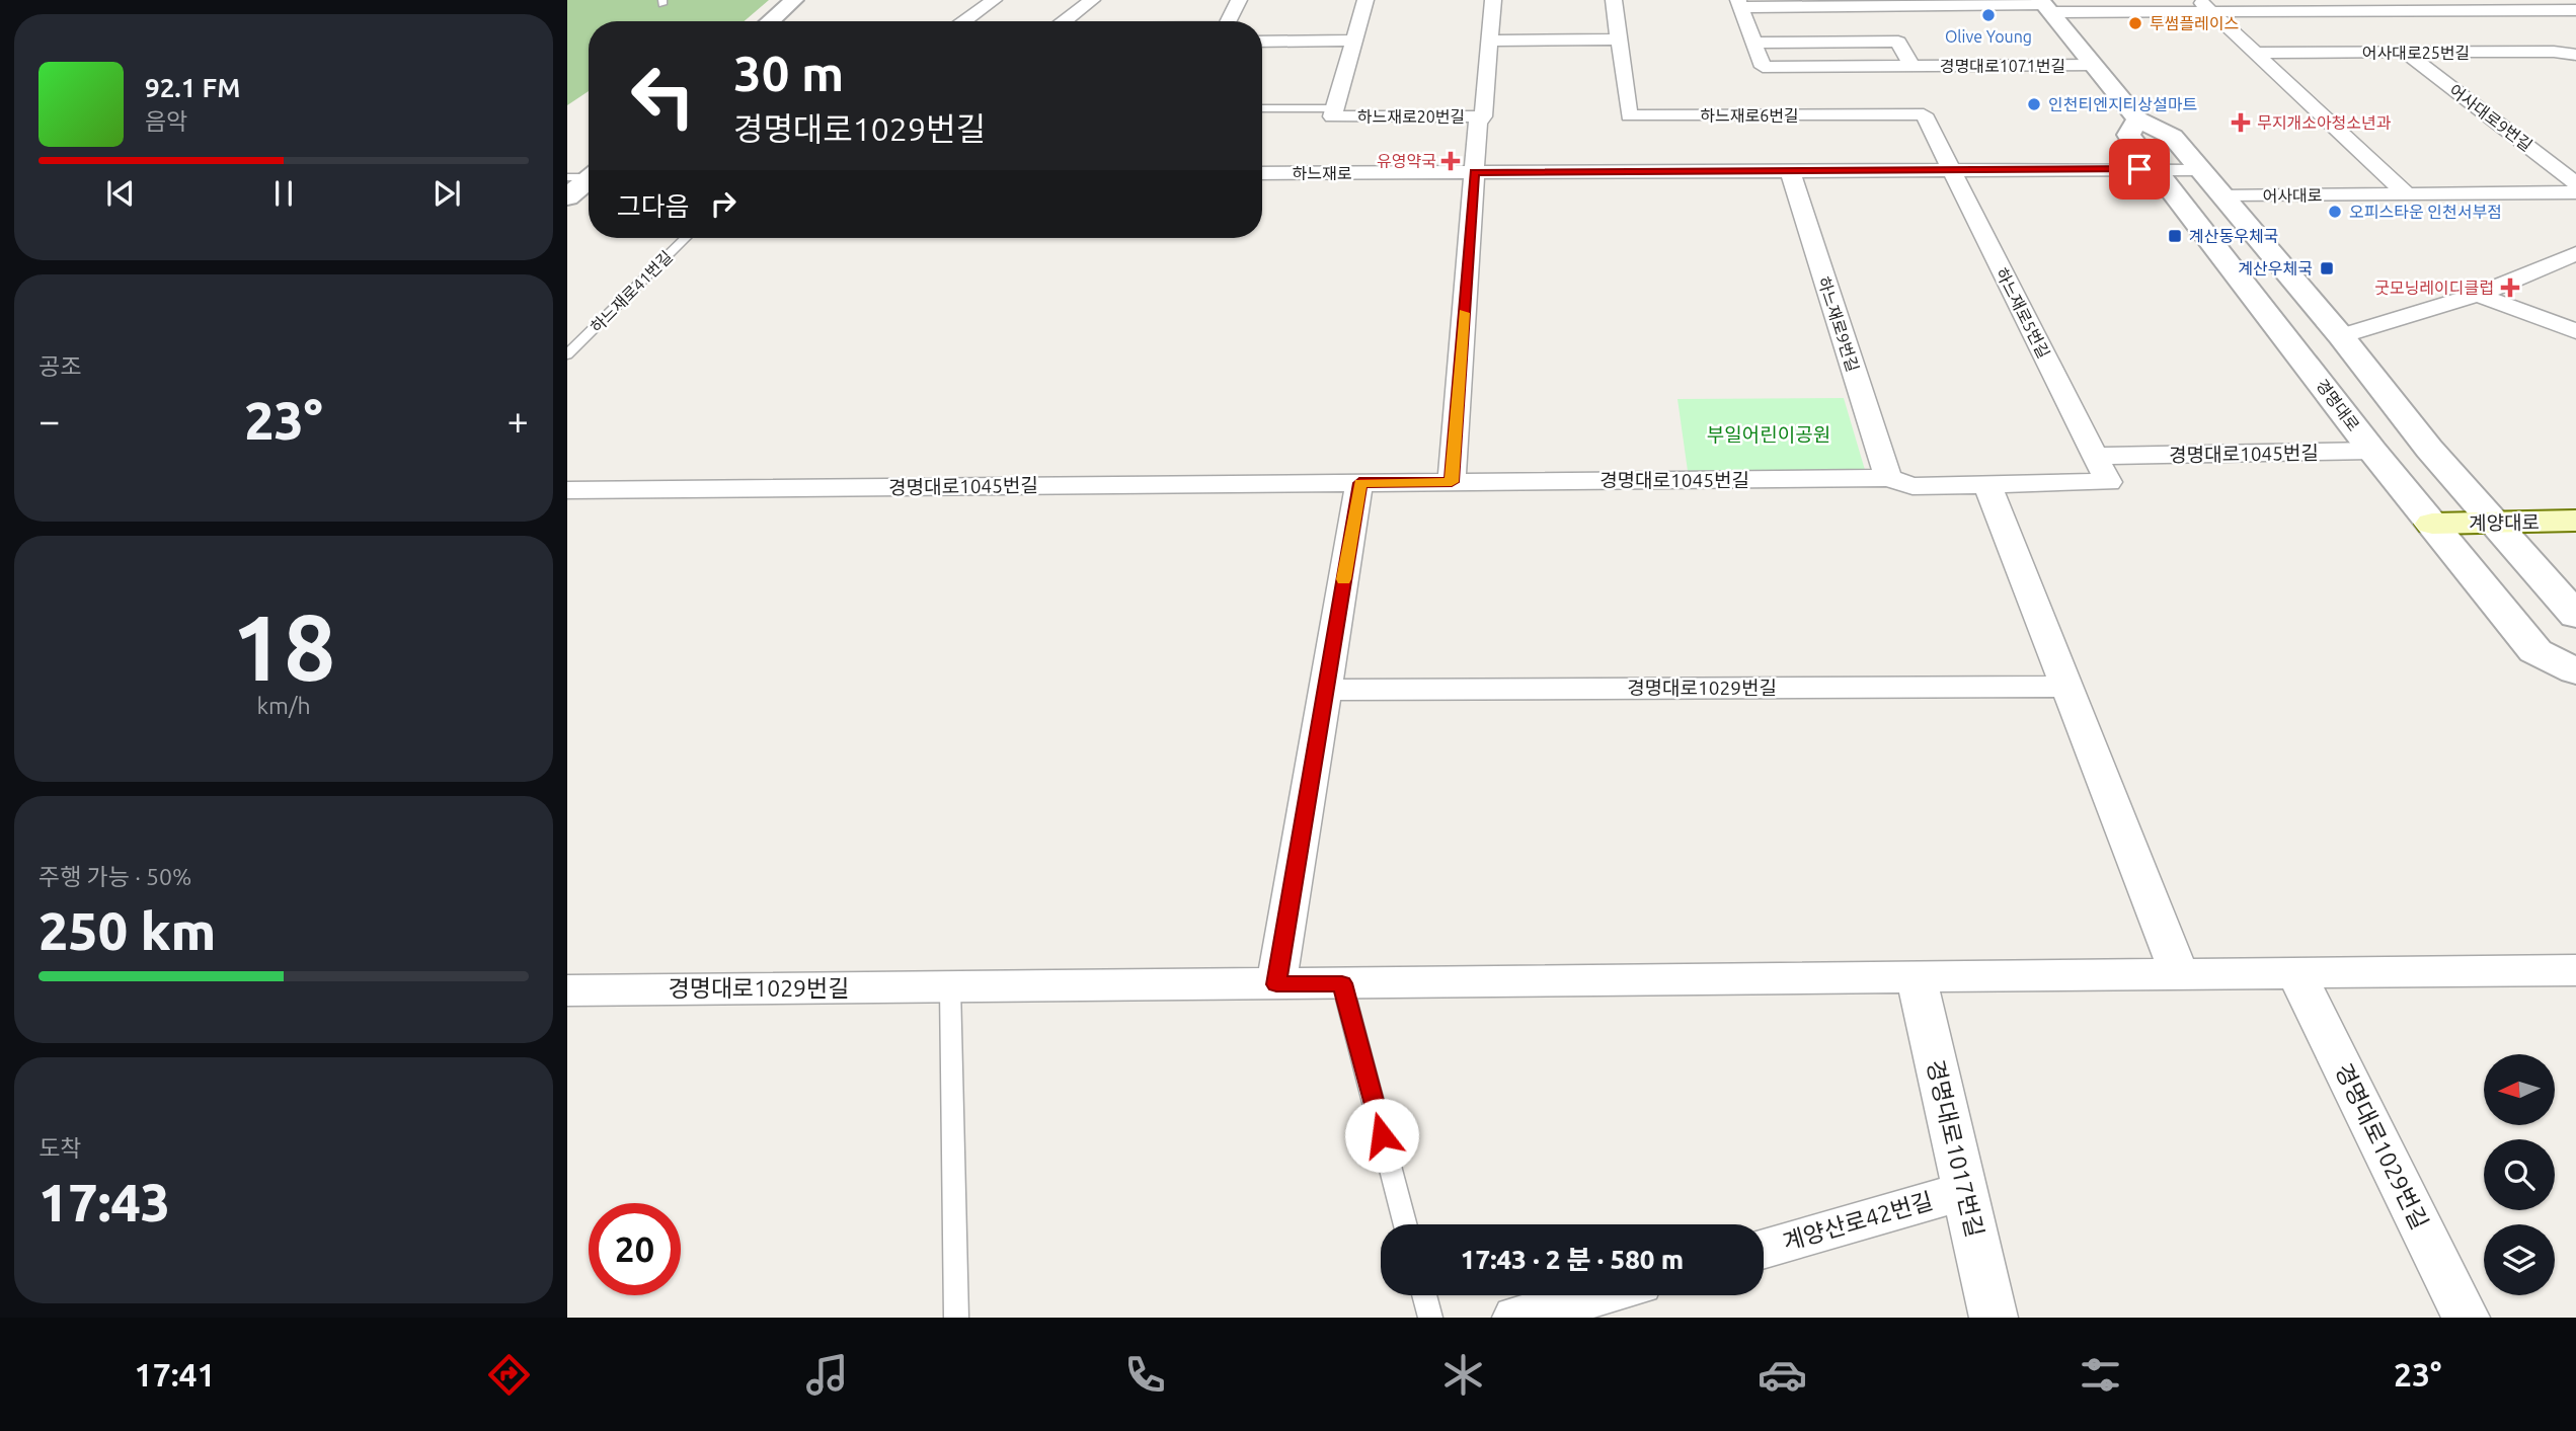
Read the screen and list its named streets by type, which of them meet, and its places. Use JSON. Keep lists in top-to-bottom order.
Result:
{
  "streets": {
    "main road": ["계양대로"],
    "street": [
      "어사대로25번길",
      "경명대로1071번길",
      "하느재로6번길",
      "하느재로20번길",
      "어사대로9번길",
      "하느재로",
      "어사대로",
      "하느재로5번길",
      "하느재로9번길",
      "경명대로",
      "경명대로1045번길",
      "경명대로1029번길",
      "경명대로1017번길",
      "계양산로42번길"
    ],
    "lane": ["하느재로41번길"]
  },
  "crossings": [
    ["어사대로25번길", "어사대로9번길"],
    ["하느재로6번길", "하느재로"],
    ["하느재로6번길", "하느재로5번길"],
    ["하느재로20번길", "하느재로"],
    ["하느재로20번길", "경명대로1045번길"],
    ["하느재로", "하느재로5번길"],
    ["하느재로", "하느재로9번길"],
    ["하느재로", "경명대로"],
    ["하느재로5번길", "경명대로1045번길"],
    ["하느재로9번길", "경명대로1045번길"],
    ["경명대로", "경명대로1045번길"],
    ["경명대로", "계양대로"],
    ["경명대로1029번길", "경명대로1017번길"],
    ["경명대로1017번길", "계양산로42번길"]
  ],
  "parks": ["부일어린이공원"],
  "places": {
    "other": [
      "Olive Young",
      "투썸플레이스",
      "인천티엔지티상설마트",
      "오피스타운 인천서부점"
    ],
    "health": ["무지개소아청소년과", "유영약국", "굿모닝레이디클럽"],
    "transit": ["계산동우체국", "계산우체국"]
  },
  "north": "left",
  "page": {
    "turn": ["30 m", "경명대로1029번길"],
    "song": ["92.1 FM", "음악"],
    "then": "그다음",
    "tile": [
      "공조",
      ["18", "km/h"],
      ["주행 가능 · 50%", "250 km"],
      ["도착", "17:43"]
    ],
    "heat": ["−", "23°", "+"],
    "limit": "20",
    "trip": "17:43 · 2 분 · 580 m",
    "tabs": ["17:41", "23°"]
  }
}
